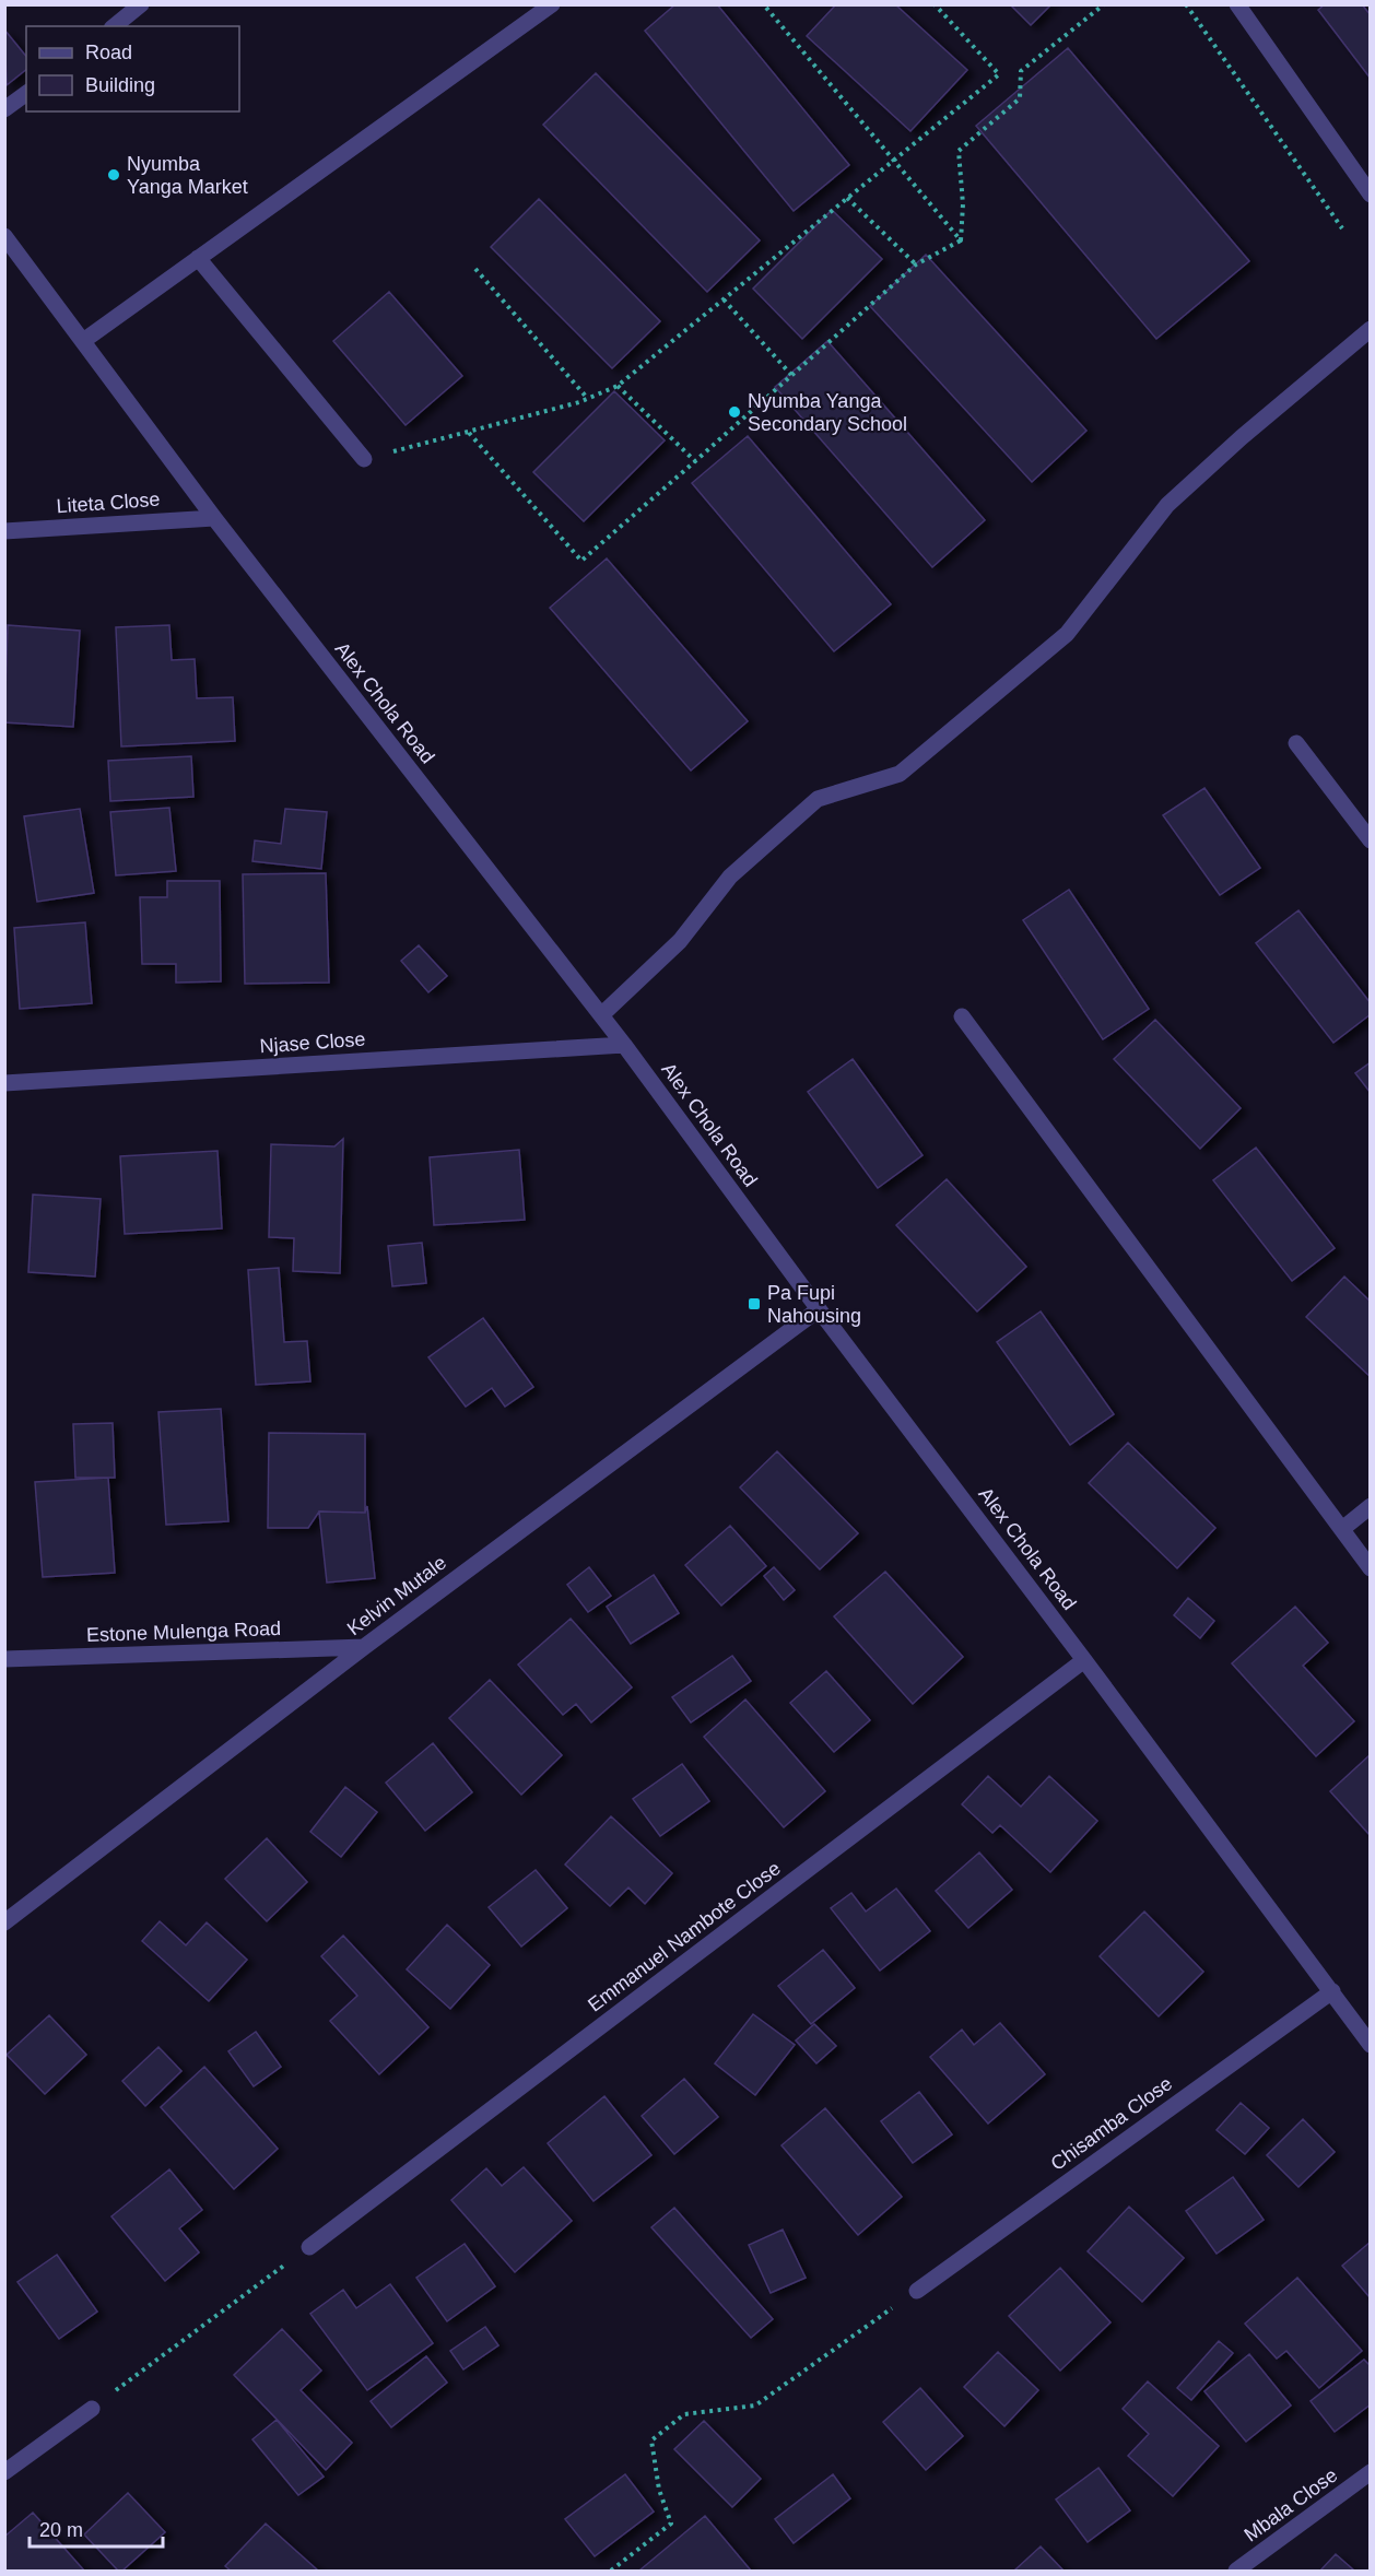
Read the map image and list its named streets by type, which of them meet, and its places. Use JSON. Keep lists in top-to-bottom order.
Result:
{
  "streets": {
    "street": [
      "Liteta Close",
      "Alex Chola Road",
      "Njase Close",
      "Kelvin Mutale",
      "Estone Mulenga Road",
      "Emmanuel Nambote Close",
      "Chisamba Close",
      "Mbala Close"
    ]
  },
  "crossings": [
    ["Liteta Close", "Alex Chola Road"],
    ["Alex Chola Road", "Njase Close"],
    ["Alex Chola Road", "Kelvin Mutale"],
    ["Alex Chola Road", "Emmanuel Nambote Close"],
    ["Alex Chola Road", "Chisamba Close"],
    ["Kelvin Mutale", "Estone Mulenga Road"]
  ],
  "places": {
    "other": ["Nyumba Yanga Market", "Nyumba Yanga Secondary School"],
    "transit": ["Pa Fupi Nahousing"]
  },
  "legend": ["Road", "Building"],
  "scale_bar": "20 m"
}
